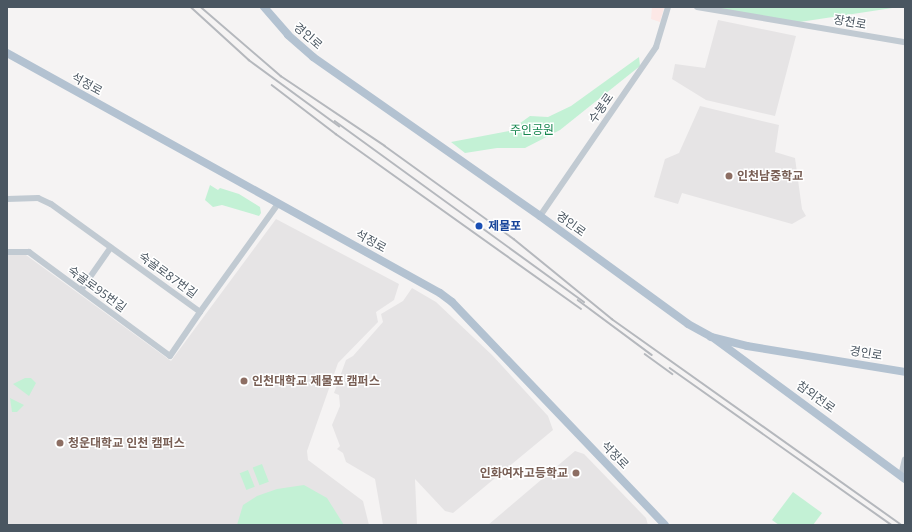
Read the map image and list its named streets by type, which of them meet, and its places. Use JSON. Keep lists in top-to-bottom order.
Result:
{
  "streets": {
    "main road": ["경인로", "석정로", "참외전로"],
    "street": [
      "장천로",
      "수봉로",
      "숙골로87번길",
      "숙골로95번길"
    ]
  },
  "crossings": [
    ["경인로", "수봉로"],
    ["경인로", "참외전로"],
    ["석정로", "숙골로87번길"],
    ["숙골로87번길", "숙골로95번길"]
  ],
  "parks": ["주인공원"],
  "places": [
    "인천남중학교",
    "제물포",
    "인천대학교 제물포 캠퍼스",
    "청운대학교 인천 캠퍼스",
    "인화여자고등학교"
  ]
}
